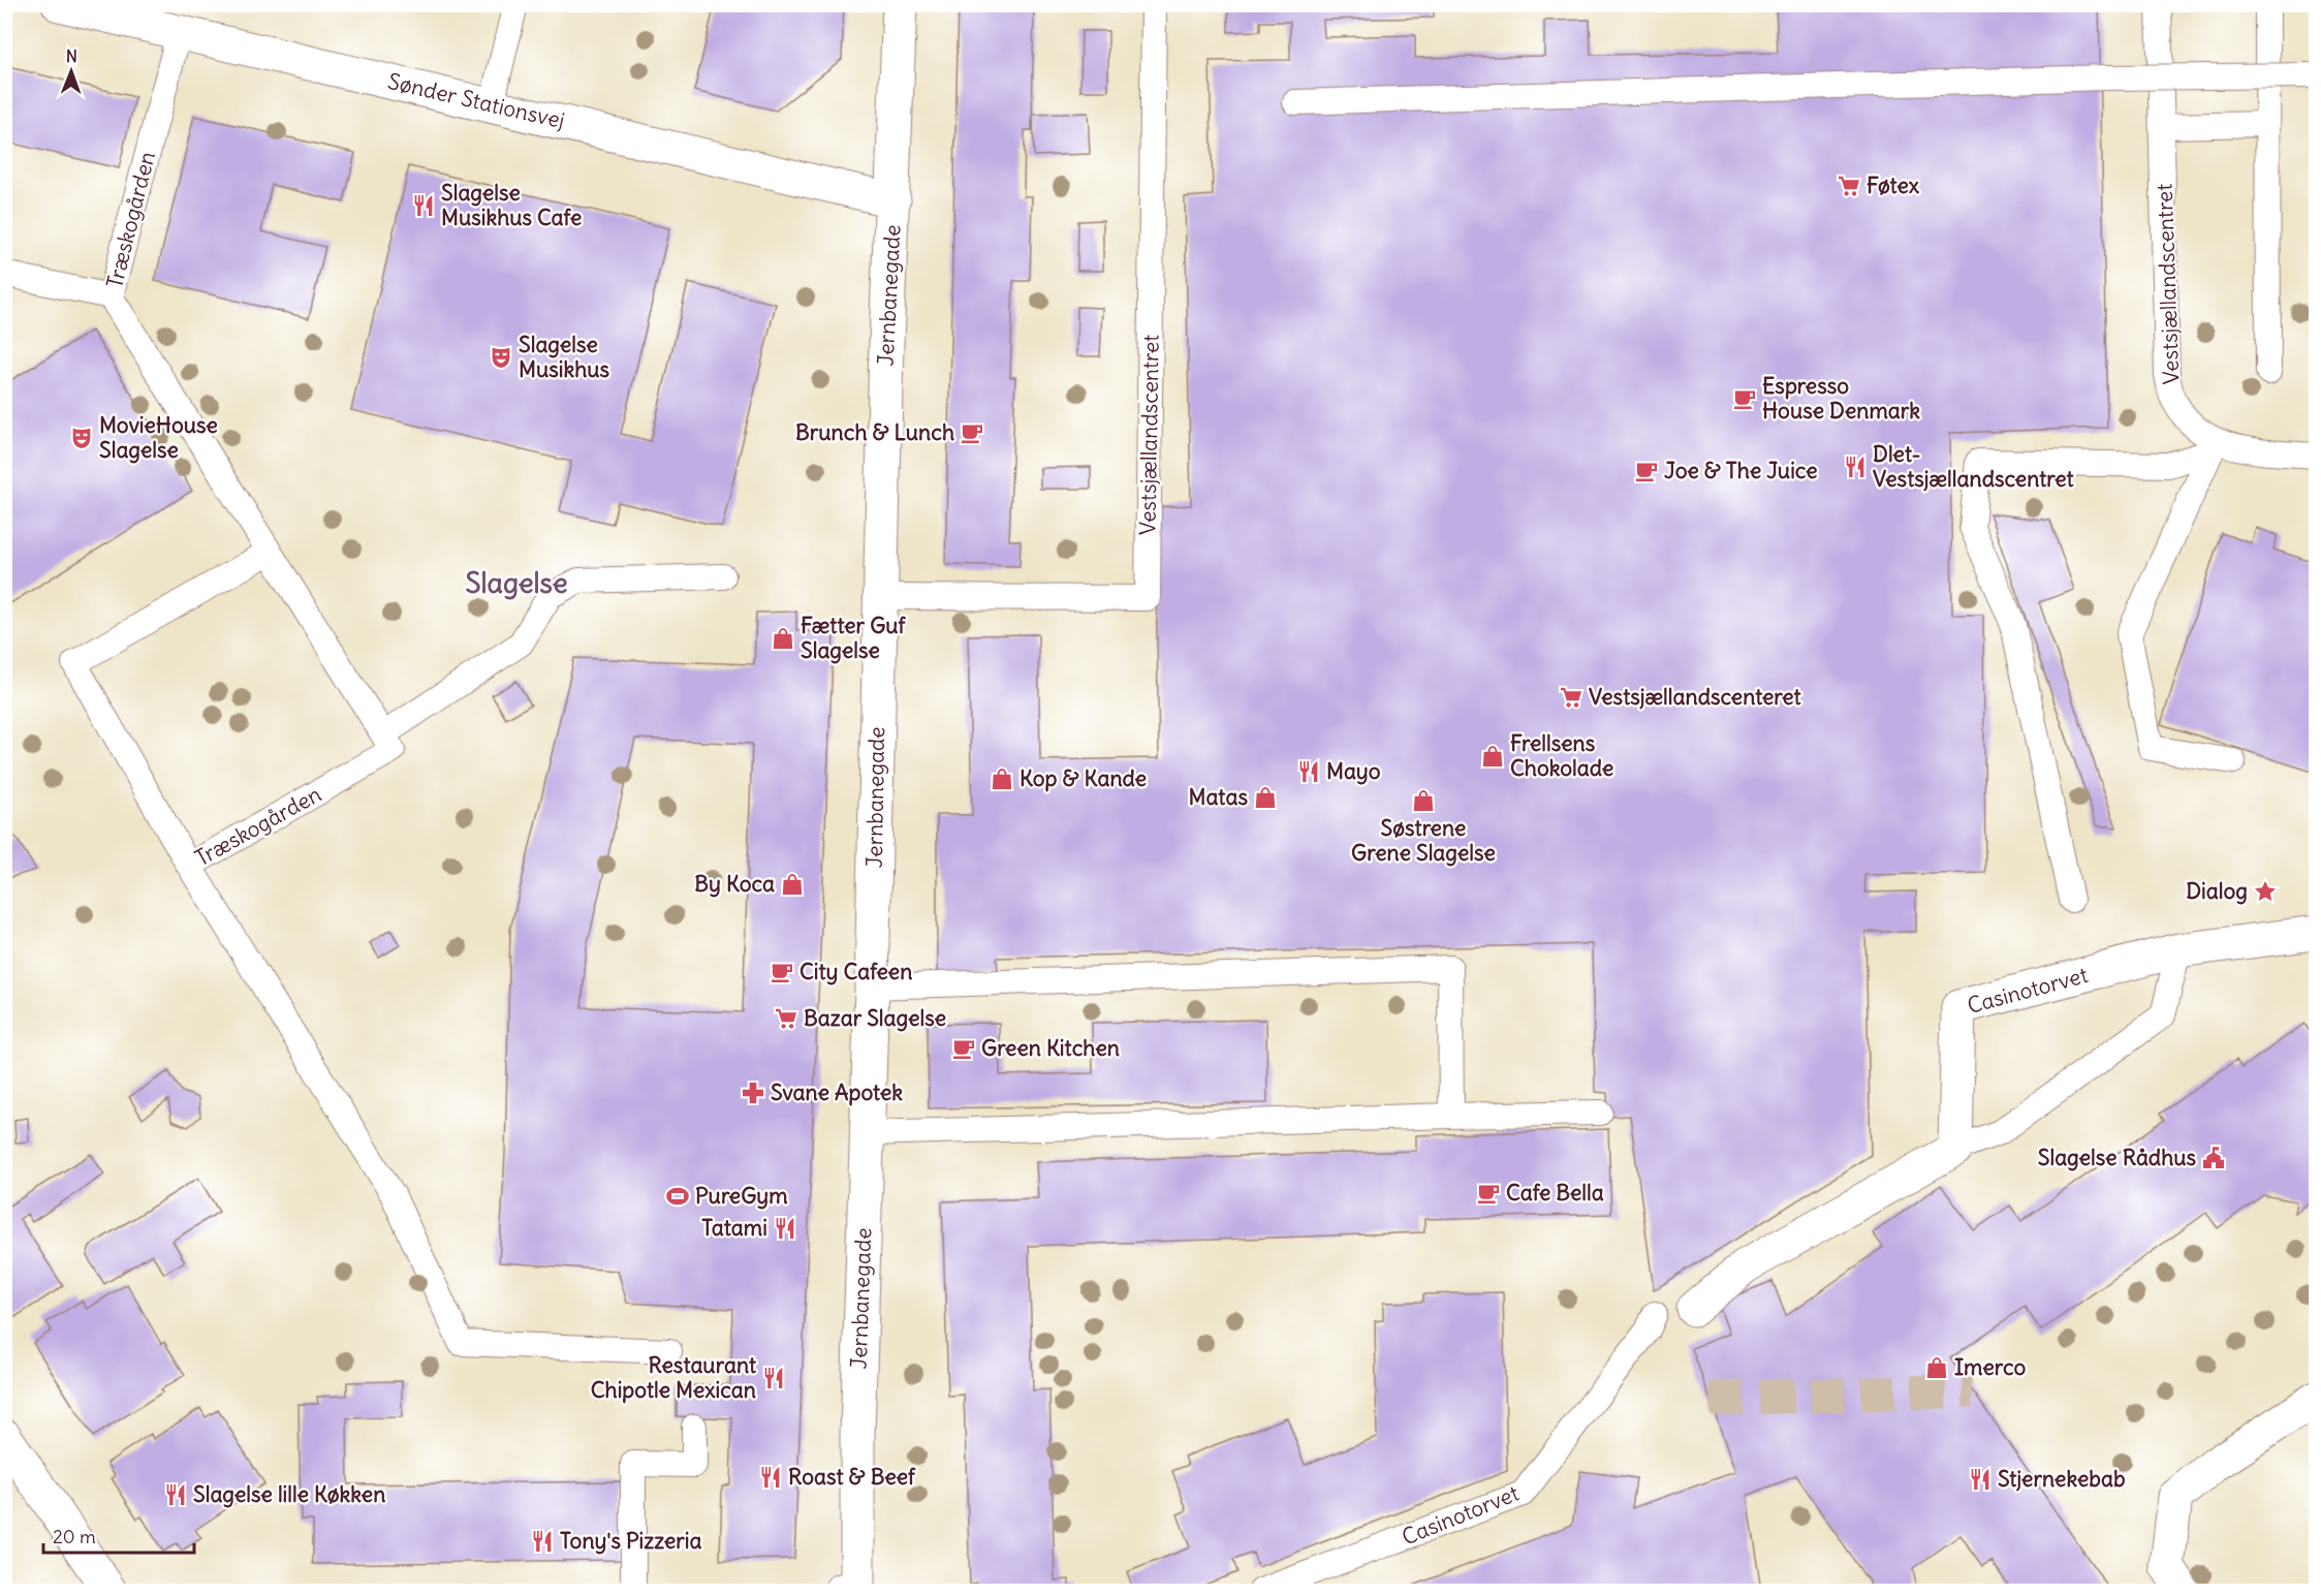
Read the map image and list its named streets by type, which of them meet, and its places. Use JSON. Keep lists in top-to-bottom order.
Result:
{
  "streets": {
    "street": ["Sønder Stationsvej", "Jernbanegade", "Casinotorvet"],
    "lane": ["Træskogården", "Vestsjællandscentret"]
  },
  "crossings": [
    ["Sønder Stationsvej", "Træskogården"],
    ["Sønder Stationsvej", "Jernbanegade"],
    ["Vestsjællandscentret", "Jernbanegade"]
  ],
  "districts": ["Slagelse"],
  "places": {
    "supermarket": ["Føtex", "Vestsjællandscenteret", "Bazar Slagelse"],
    "restaurant": [
      "Slagelse Musikhus Cafe",
      "Dlet- Vestsjællandscentret",
      "Mayo",
      "Tatami",
      "Restaurant Chipotle Mexican",
      "Roast & Beef",
      "Stjernekebab",
      "Slagelse lille Køkken",
      "Tony's Pizzeria"
    ],
    "theatre": ["Slagelse Musikhus", "MovieHouse Slagelse"],
    "cafe": [
      "Espresso House Denmark",
      "Brunch & Lunch",
      "Joe & The Juice",
      "City Cafeen",
      "Green Kitchen",
      "Cafe Bella"
    ],
    "shop": [
      "Fætter Guf Slagelse",
      "Frellsens Chokolade",
      "Kop & Kande",
      "Matas",
      "Søstrene Grene Slagelse",
      "By Koca",
      "Imerco"
    ],
    "place": ["Dialog"],
    "pharmacy": ["Svane Apotek"],
    "public building": ["Slagelse Rådhus"],
    "sports": ["PureGym"]
  },
  "scale_bar": "20 m",
  "north": "top"
}
